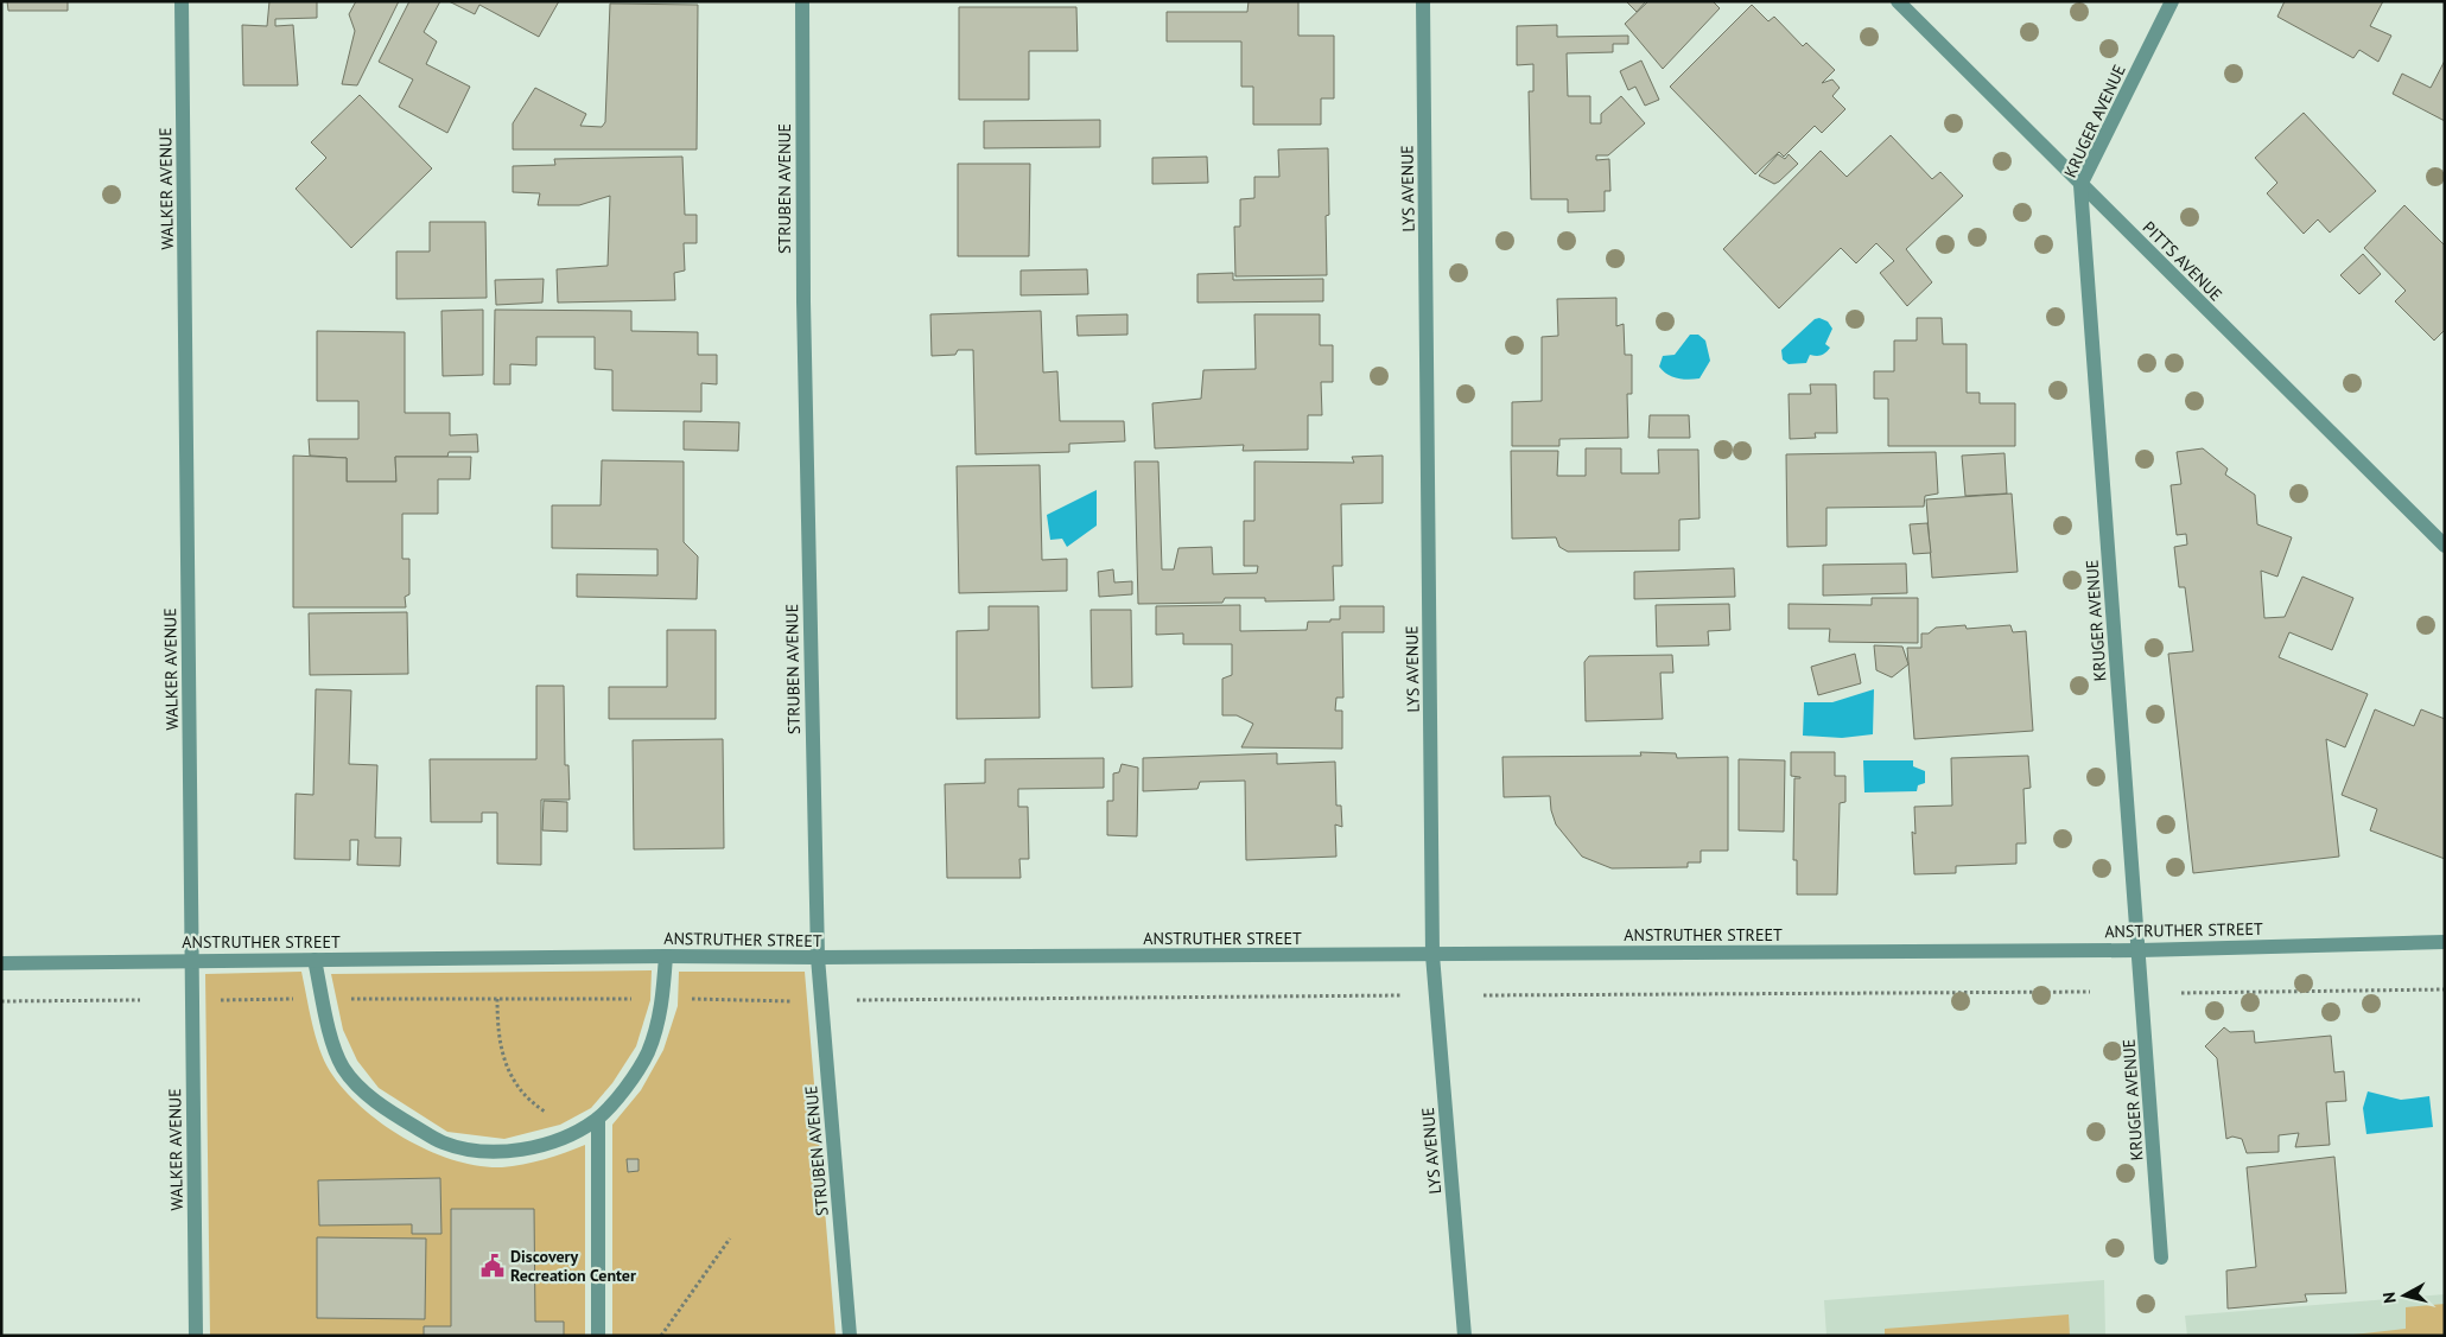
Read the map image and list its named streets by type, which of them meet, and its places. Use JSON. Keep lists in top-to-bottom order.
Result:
{
  "streets": {
    "street": [
      "KRUGER AVENUE",
      "WALKER AVENUE",
      "STRUBEN AVENUE",
      "LYS AVENUE",
      "PITTS AVENUE",
      "ANSTRUTHER STREET"
    ]
  },
  "crossings": [
    ["KRUGER AVENUE", "PITTS AVENUE"],
    ["KRUGER AVENUE", "ANSTRUTHER STREET"],
    ["WALKER AVENUE", "ANSTRUTHER STREET"],
    ["STRUBEN AVENUE", "ANSTRUTHER STREET"],
    ["LYS AVENUE", "ANSTRUTHER STREET"]
  ],
  "places": {
    "public building": ["Discovery Recreation Center"]
  },
  "north": "left"
}
